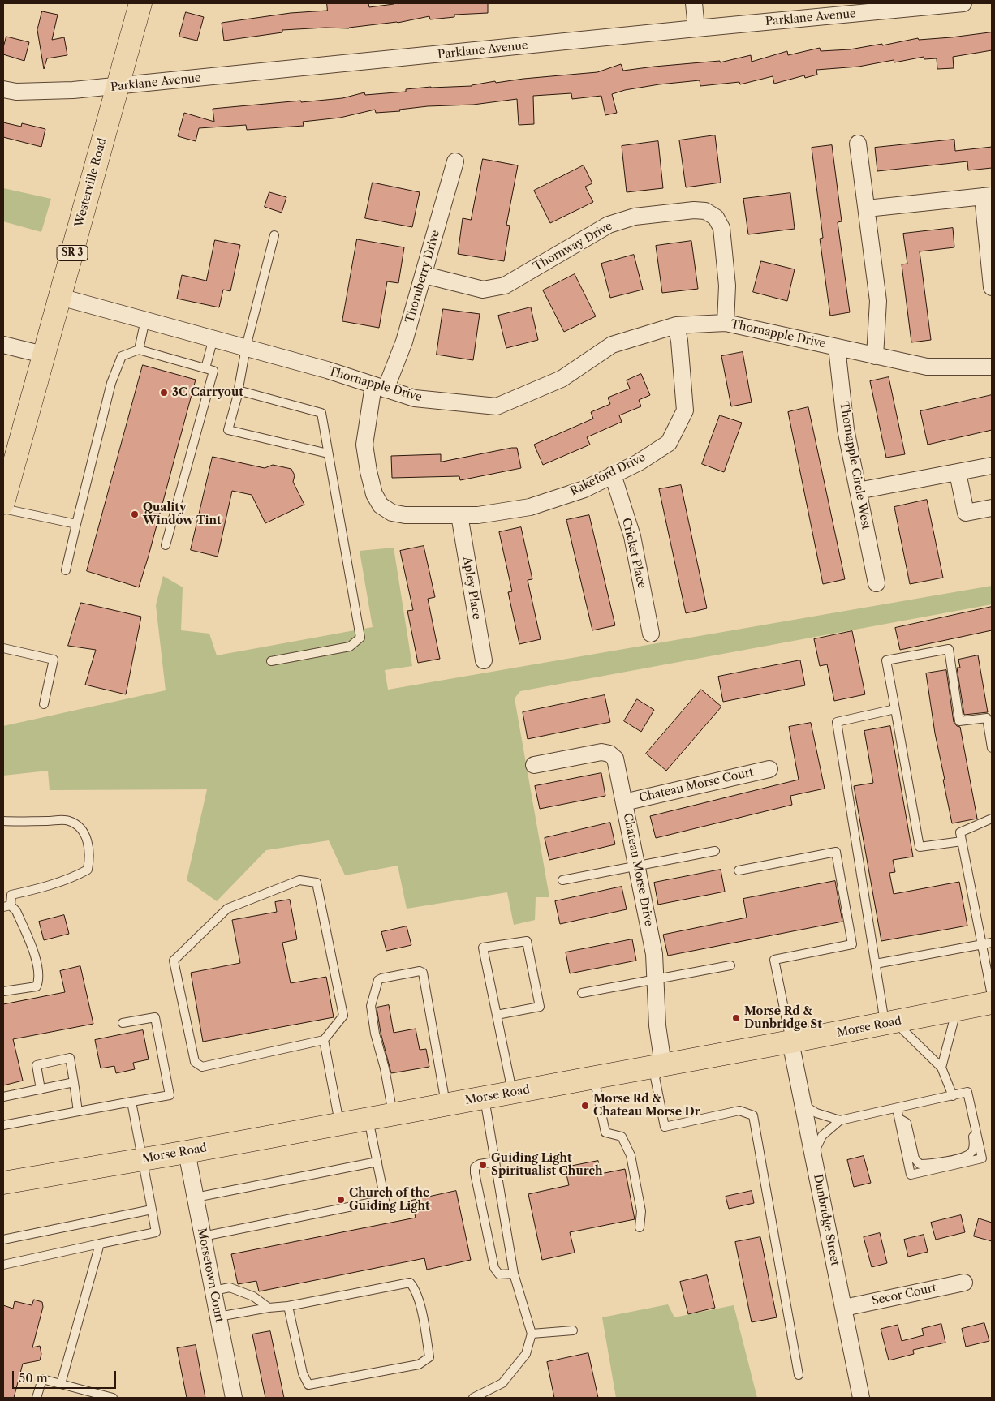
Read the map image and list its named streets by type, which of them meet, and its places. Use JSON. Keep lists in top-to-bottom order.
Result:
{
  "streets": {
    "main road": ["Westerville Road", "SR 3", "Morse Road"],
    "street": [
      "Parklane Avenue",
      "Thornway Drive",
      "Thornberry Drive",
      "Thornapple Drive",
      "Thornapple Circle West",
      "Rakeford Drive",
      "Cricket Place",
      "Apley Place",
      "Chateau Morse Court",
      "Chateau Morse Drive",
      "Dunbridge Street",
      "Morsetown Court",
      "Secor Court"
    ]
  },
  "crossings": [
    ["Parklane Avenue", "Westerville Road"],
    ["Westerville Road", "Thornapple Drive"],
    ["Thornway Drive", "Thornberry Drive"],
    ["Thornway Drive", "Thornapple Drive"],
    ["Thornberry Drive", "Thornapple Drive"],
    ["Thornberry Drive", "Rakeford Drive"],
    ["Thornapple Drive", "Thornapple Circle West"],
    ["Thornapple Drive", "Rakeford Drive"],
    ["Rakeford Drive", "Cricket Place"],
    ["Rakeford Drive", "Apley Place"],
    ["Chateau Morse Court", "Chateau Morse Drive"],
    ["Chateau Morse Drive", "Morse Road"],
    ["Morse Road", "Dunbridge Street"],
    ["Morse Road", "Morsetown Court"],
    ["Dunbridge Street", "Secor Court"]
  ],
  "places": [
    "3C Carryout",
    "Quality Window Tint",
    "Morse Rd & Dunbridge St",
    "Morse Rd & Chateau Morse Dr",
    "Guiding Light Spiritualist Church",
    "Church of the Guiding Light"
  ],
  "scale_bar": "50 m"
}
